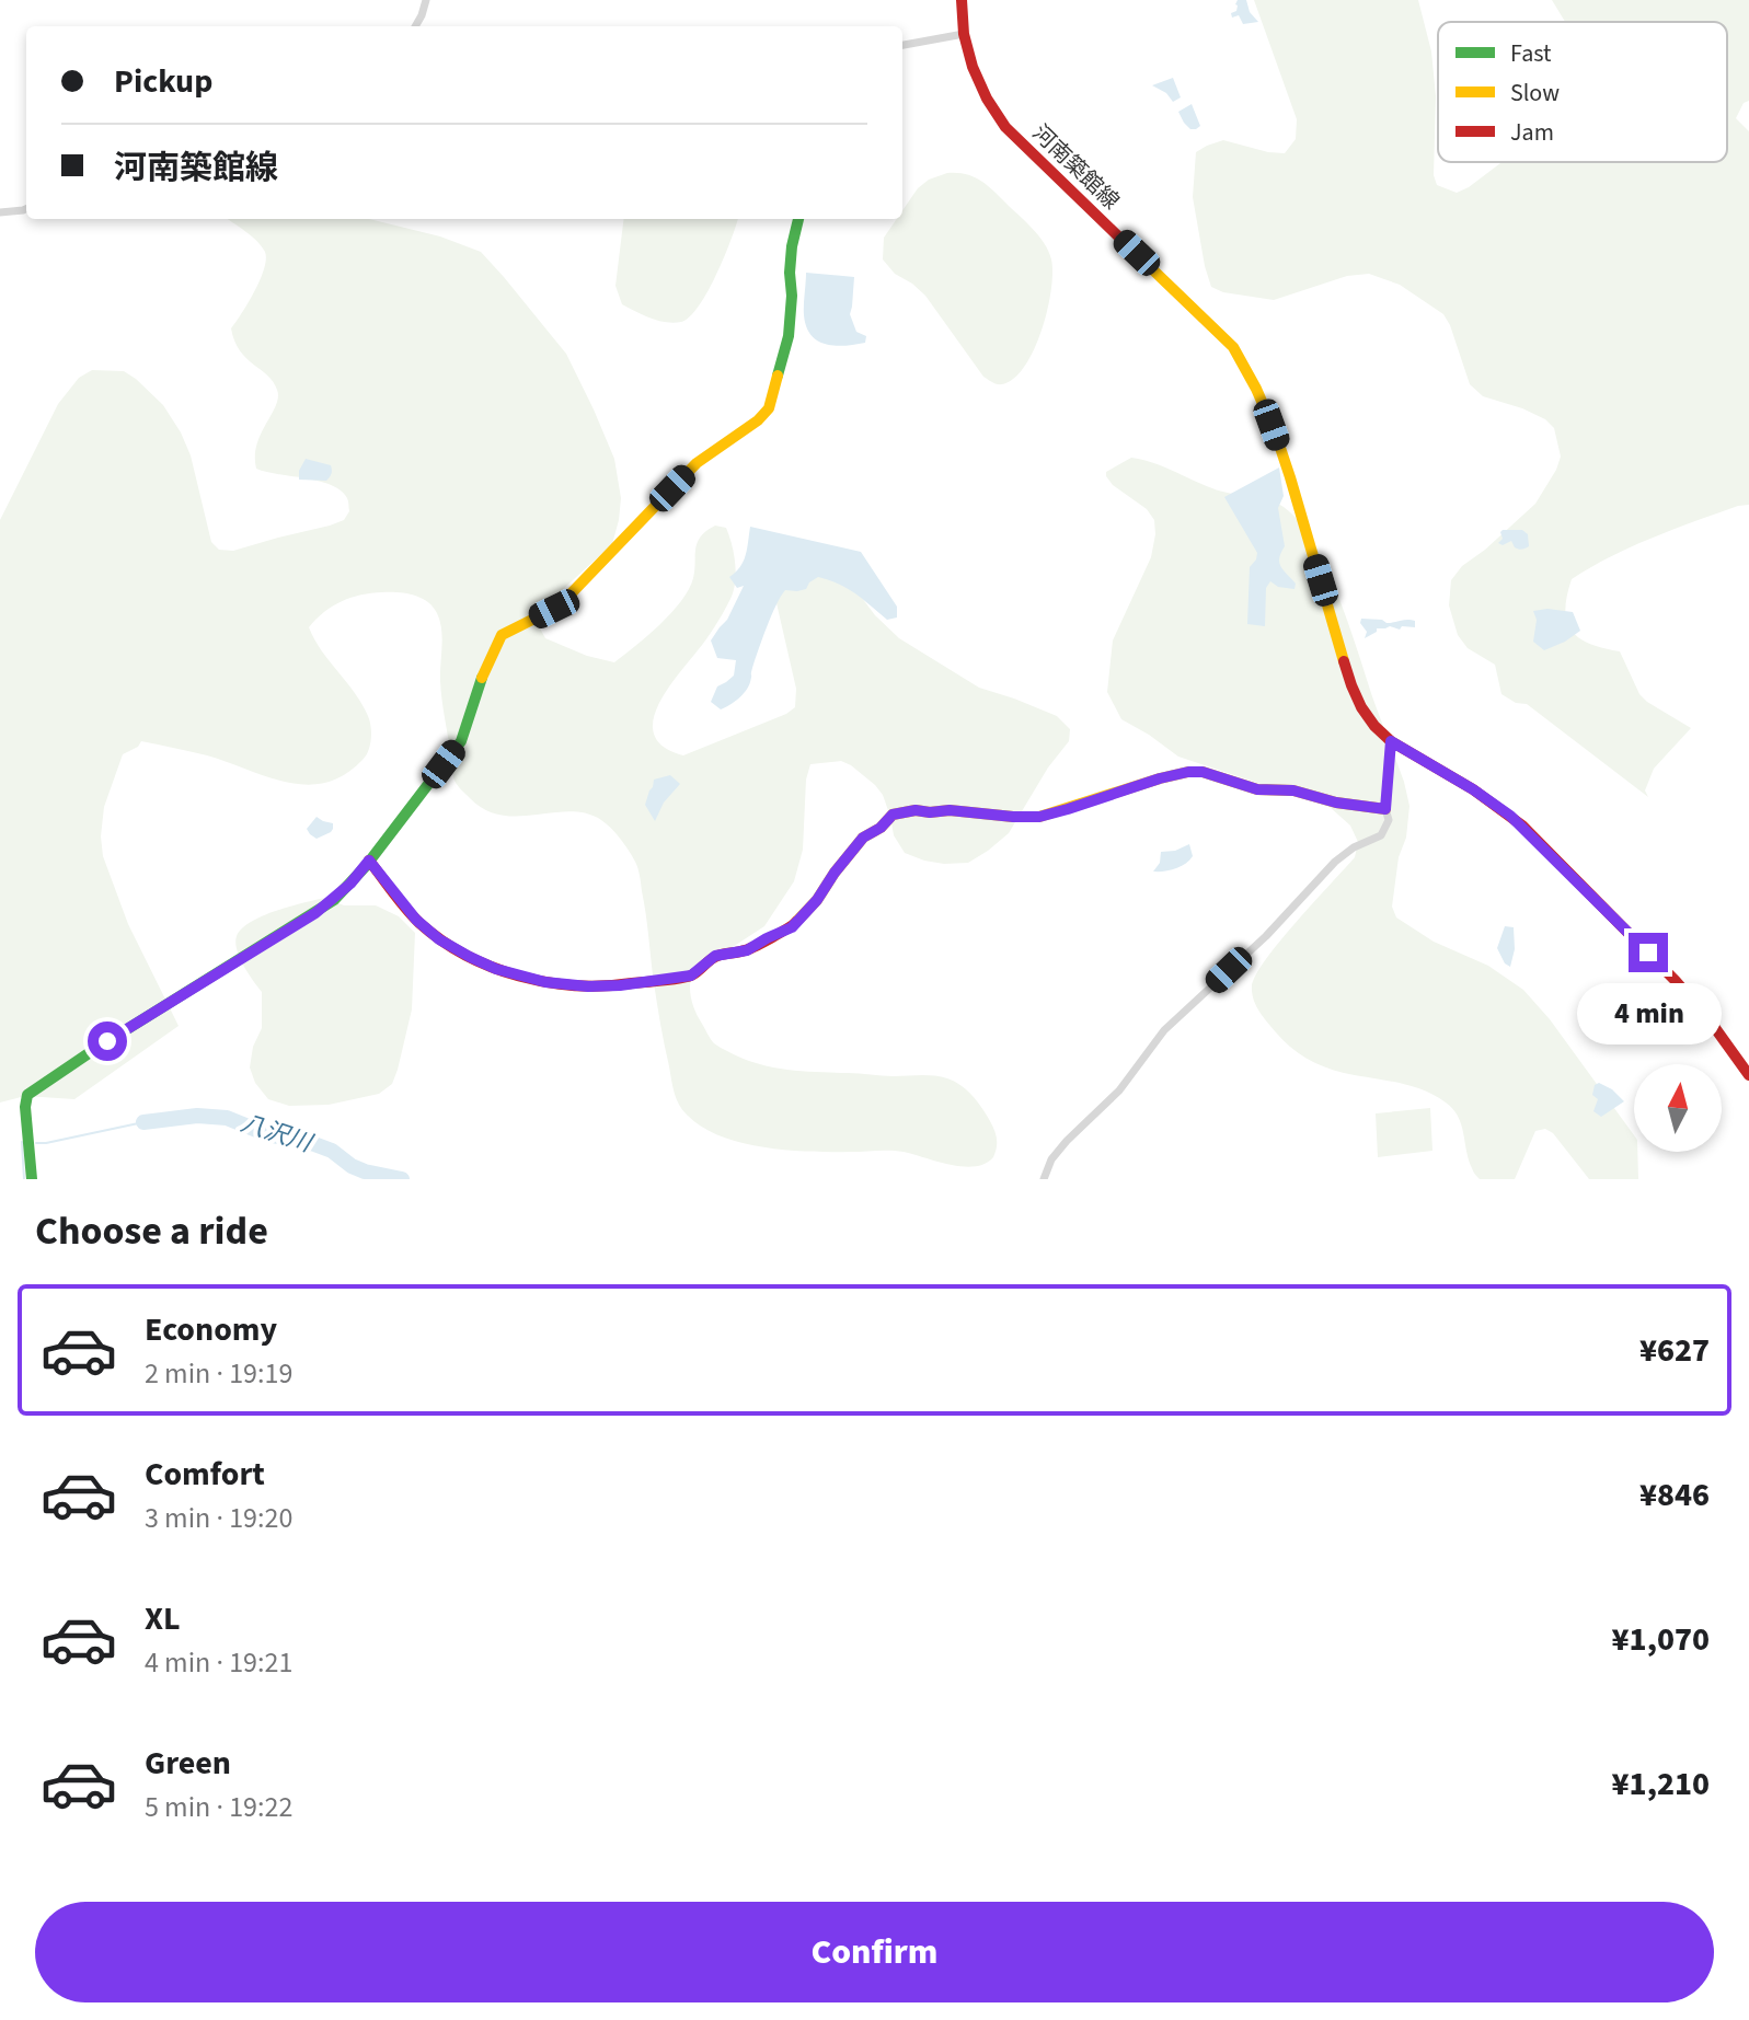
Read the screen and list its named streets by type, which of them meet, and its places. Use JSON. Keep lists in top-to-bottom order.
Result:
{
  "streets": {
    "street": ["河南築館線"]
  },
  "water": ["八沢川"],
  "legend": ["Fast", "Slow", "Jam"],
  "north": "top",
  "page": {
    "banner": ["Pickup", "河南築館線"],
    "bubble": "4 min",
    "heading": "Choose a ride",
    "list": [
      {
        "name": "Economy",
        "note": "2 min · 19:19",
        "value": "¥627"
      },
      {
        "name": "Comfort",
        "note": "3 min · 19:20",
        "value": "¥846"
      },
      {
        "name": "XL",
        "note": "4 min · 19:21",
        "value": "¥1,070"
      },
      {
        "name": "Green",
        "note": "5 min · 19:22",
        "value": "¥1,210"
      }
    ],
    "buttons": "Confirm"
  }
}
